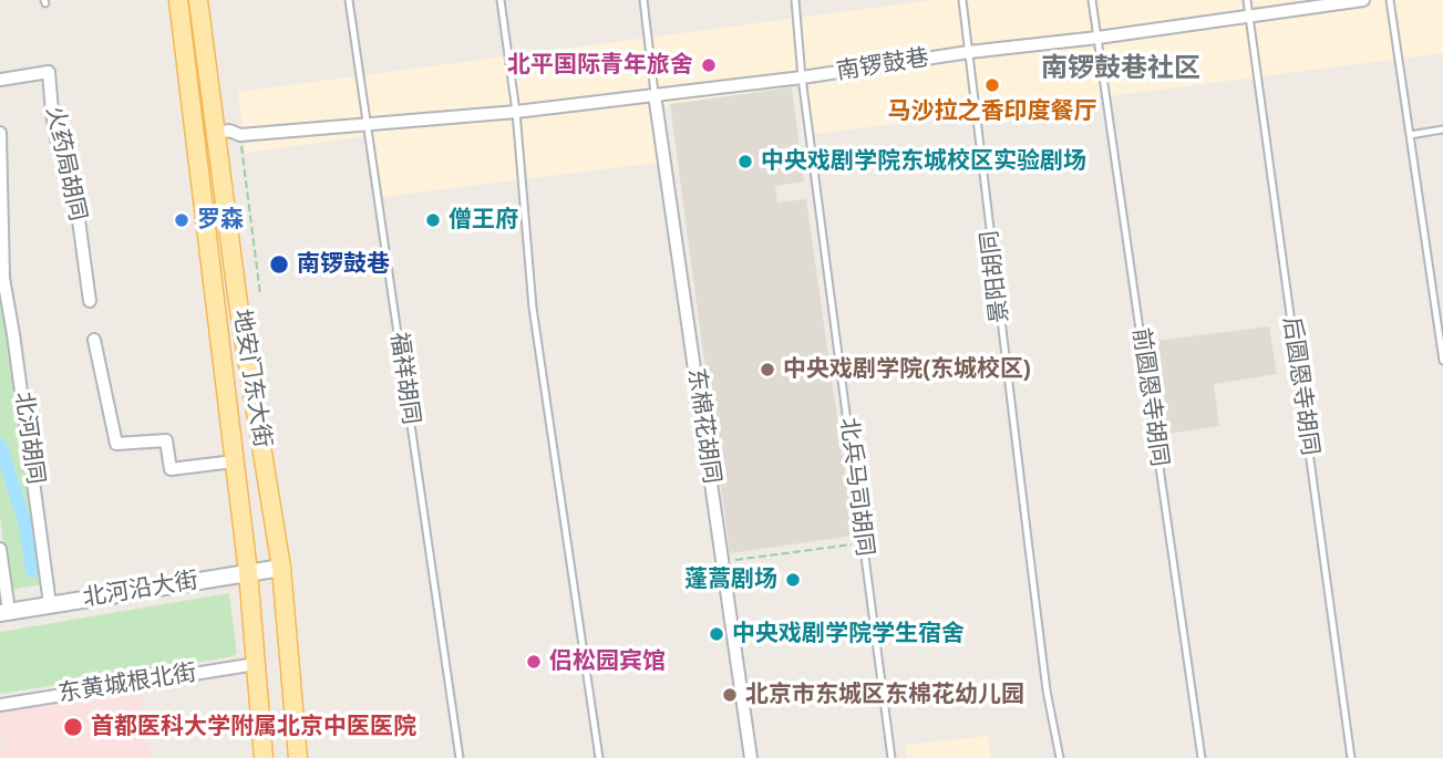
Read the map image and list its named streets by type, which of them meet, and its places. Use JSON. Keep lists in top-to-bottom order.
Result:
{
  "streets": {
    "main road": ["地安门东大街", "北河沿大街"],
    "street": [
      "南锣鼓巷",
      "火药局胡同",
      "东棉花胡同",
      "北河胡同",
      "东黄城根北街"
    ],
    "lane": [
      "景阳胡同",
      "福祥胡同",
      "后圆恩寺胡同",
      "前圆恩寺胡同",
      "北兵马司胡同"
    ]
  },
  "crossings": [
    ["南锣鼓巷", "景阳胡同"],
    ["南锣鼓巷", "地安门东大街"],
    ["南锣鼓巷", "福祥胡同"],
    ["南锣鼓巷", "后圆恩寺胡同"],
    ["南锣鼓巷", "前圆恩寺胡同"],
    ["南锣鼓巷", "东棉花胡同"],
    ["南锣鼓巷", "北兵马司胡同"],
    ["地安门东大街", "北河沿大街"],
    ["地安门东大街", "东黄城根北街"],
    ["北河胡同", "北河沿大街"]
  ],
  "districts": ["南锣鼓巷社区"],
  "places": [
    "北平国际青年旅舍",
    "马沙拉之香印度餐厅",
    "中央戏剧学院东城校区实验剧场",
    "罗森",
    "僧王府",
    "南锣鼓巷",
    "中央戏剧学院(东城校区)",
    "蓬蒿剧场",
    "中央戏剧学院学生宿舍",
    "侣松园宾馆",
    "北京市东城区东棉花幼儿园",
    "首都医科大学附属北京中医医院"
  ]
}
